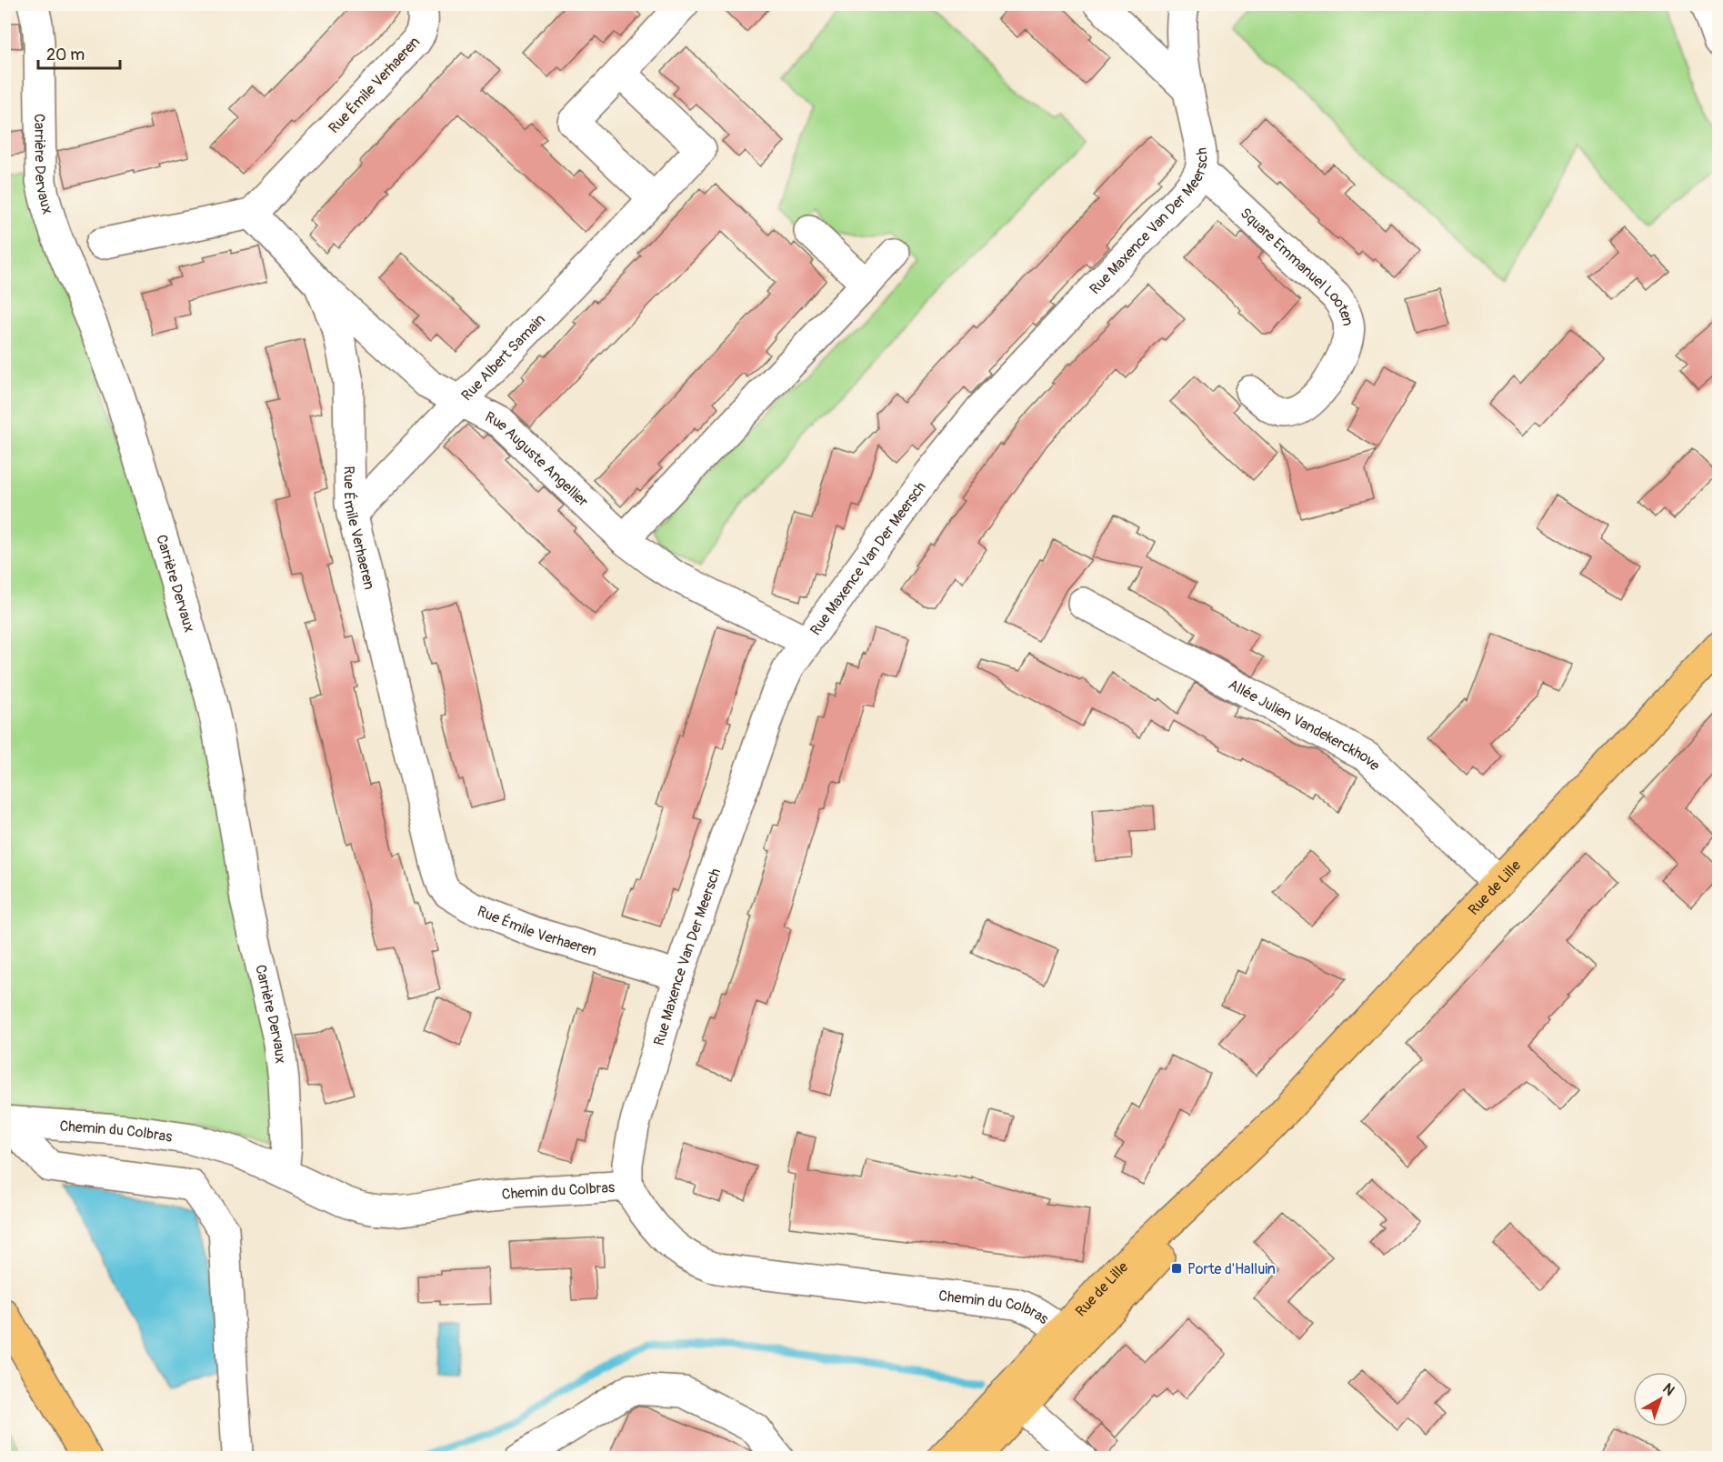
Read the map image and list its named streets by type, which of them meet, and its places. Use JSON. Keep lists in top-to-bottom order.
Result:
{
  "streets": {
    "main road": ["Rue de Lille"],
    "street": [
      "Rue Émile Verhaeren",
      "Carrière Dervaux",
      "Rue Maxence Van Der Meersch",
      "Square Emmanuel Looten",
      "Rue Albert Samain",
      "Rue Auguste Angellier",
      "Allée Julien Vandekerckhove",
      "Chemin du Colbras"
    ]
  },
  "crossings": [
    ["Rue Émile Verhaeren", "Rue Maxence Van Der Meersch"],
    ["Rue Émile Verhaeren", "Rue Albert Samain"],
    ["Rue Émile Verhaeren", "Rue Auguste Angellier"],
    ["Carrière Dervaux", "Chemin du Colbras"],
    ["Rue Maxence Van Der Meersch", "Square Emmanuel Looten"],
    ["Rue Maxence Van Der Meersch", "Rue Auguste Angellier"],
    ["Rue Maxence Van Der Meersch", "Chemin du Colbras"],
    ["Rue Albert Samain", "Rue Auguste Angellier"],
    ["Allée Julien Vandekerckhove", "Rue de Lille"],
    ["Rue de Lille", "Chemin du Colbras"]
  ],
  "places": {
    "transit": ["Porte d'Halluin"]
  },
  "scale_bar": "20 m",
  "north": "top right"
}
